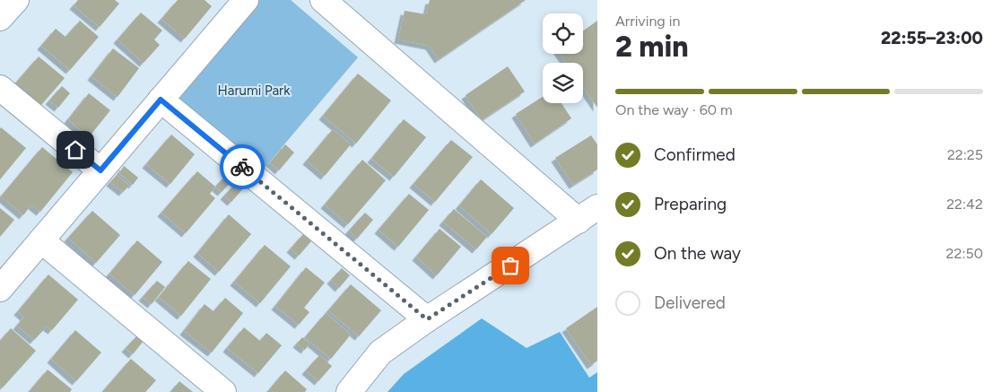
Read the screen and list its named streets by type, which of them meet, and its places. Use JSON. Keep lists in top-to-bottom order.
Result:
{
  "parks": ["Harumi Park"],
  "page": {
    "heading": ["2 min", "Arriving in", "22:55–23:00"],
    "bar": "On the way · 60 m",
    "list": [
      ["Confirmed", "22:25"],
      ["Preparing", "22:42"],
      ["On the way", "22:50"],
      "Delivered"
    ]
  }
}
